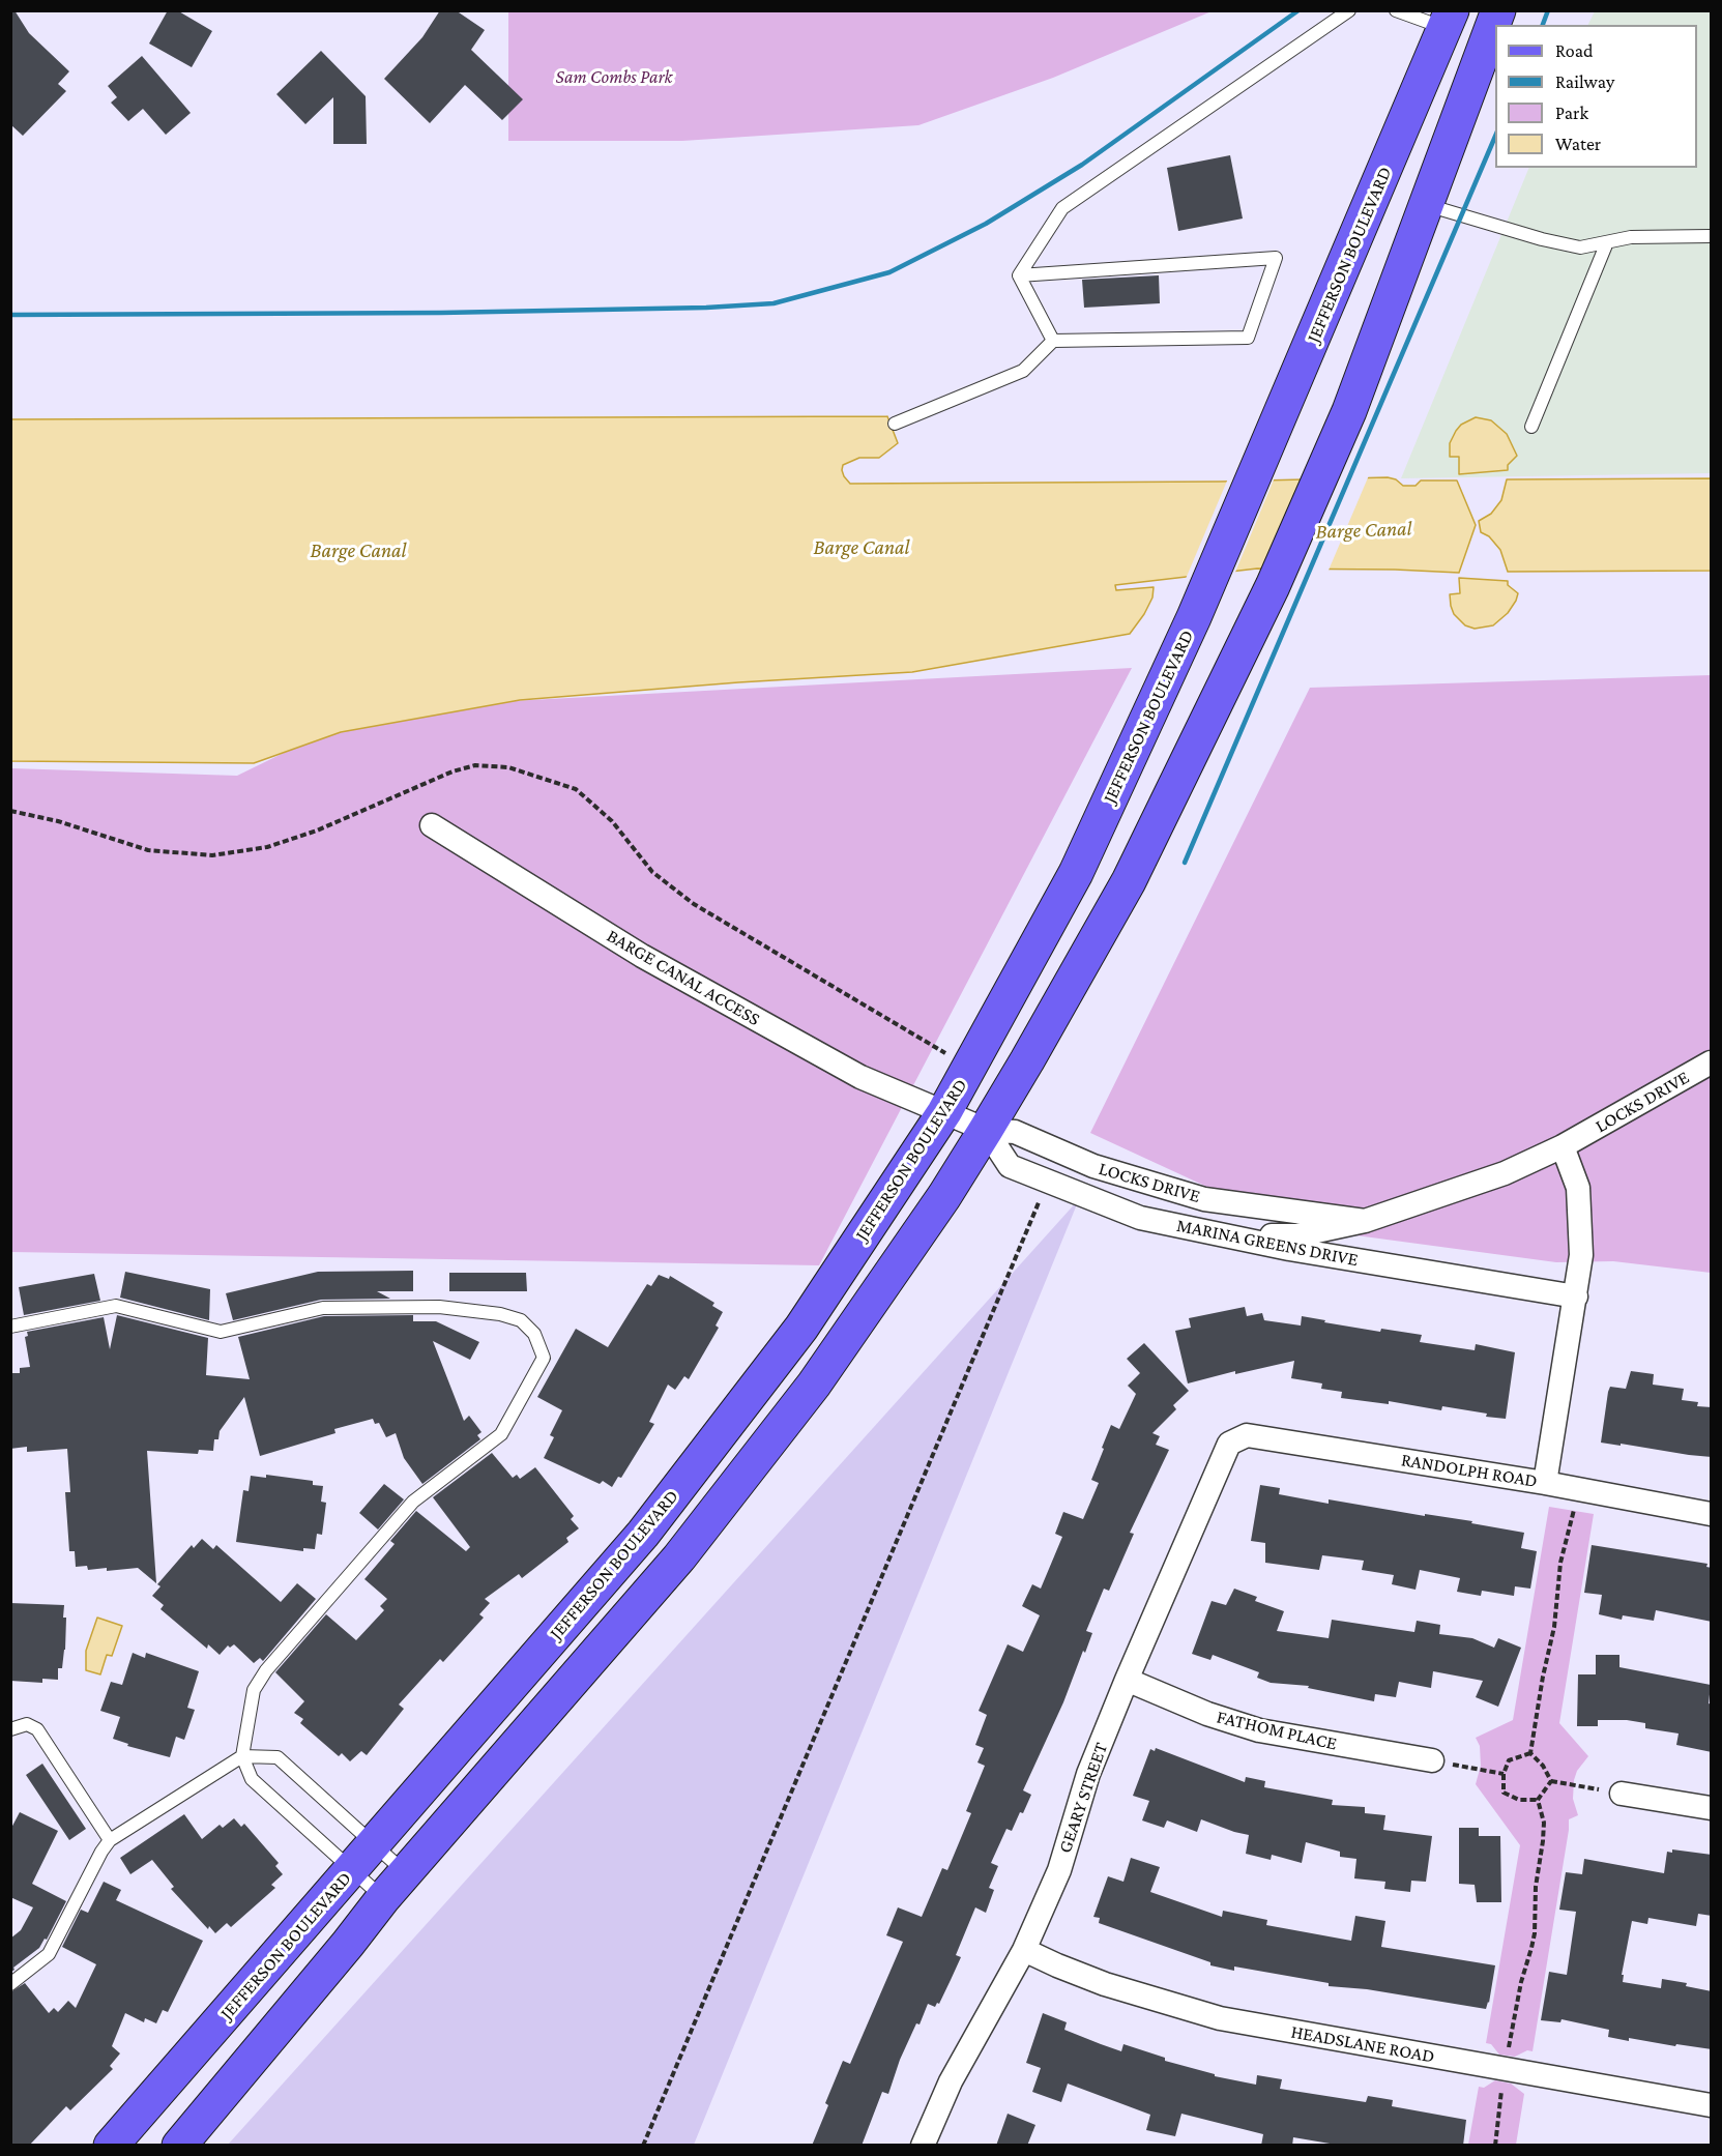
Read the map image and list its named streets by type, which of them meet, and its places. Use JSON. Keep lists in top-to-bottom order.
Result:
{
  "streets": {
    "main road": ["JEFFERSON BOULEVARD"],
    "street": [
      "BARGE CANAL ACCESS",
      "LOCKS DRIVE",
      "MARINA GREENS DRIVE",
      "RANDOLPH ROAD",
      "FATHOM PLACE",
      "GEARY STREET",
      "HEADSLANE ROAD"
    ]
  },
  "crossings": [
    ["JEFFERSON BOULEVARD", "BARGE CANAL ACCESS"],
    ["JEFFERSON BOULEVARD", "LOCKS DRIVE"],
    ["BARGE CANAL ACCESS", "LOCKS DRIVE"],
    ["LOCKS DRIVE", "MARINA GREENS DRIVE"],
    ["RANDOLPH ROAD", "GEARY STREET"],
    ["FATHOM PLACE", "GEARY STREET"],
    ["GEARY STREET", "HEADSLANE ROAD"]
  ],
  "water": ["Barge Canal"],
  "parks": ["Sam Combs Park"],
  "legend": [
    "Road",
    "Railway",
    "Park",
    "Water"
  ]
}
